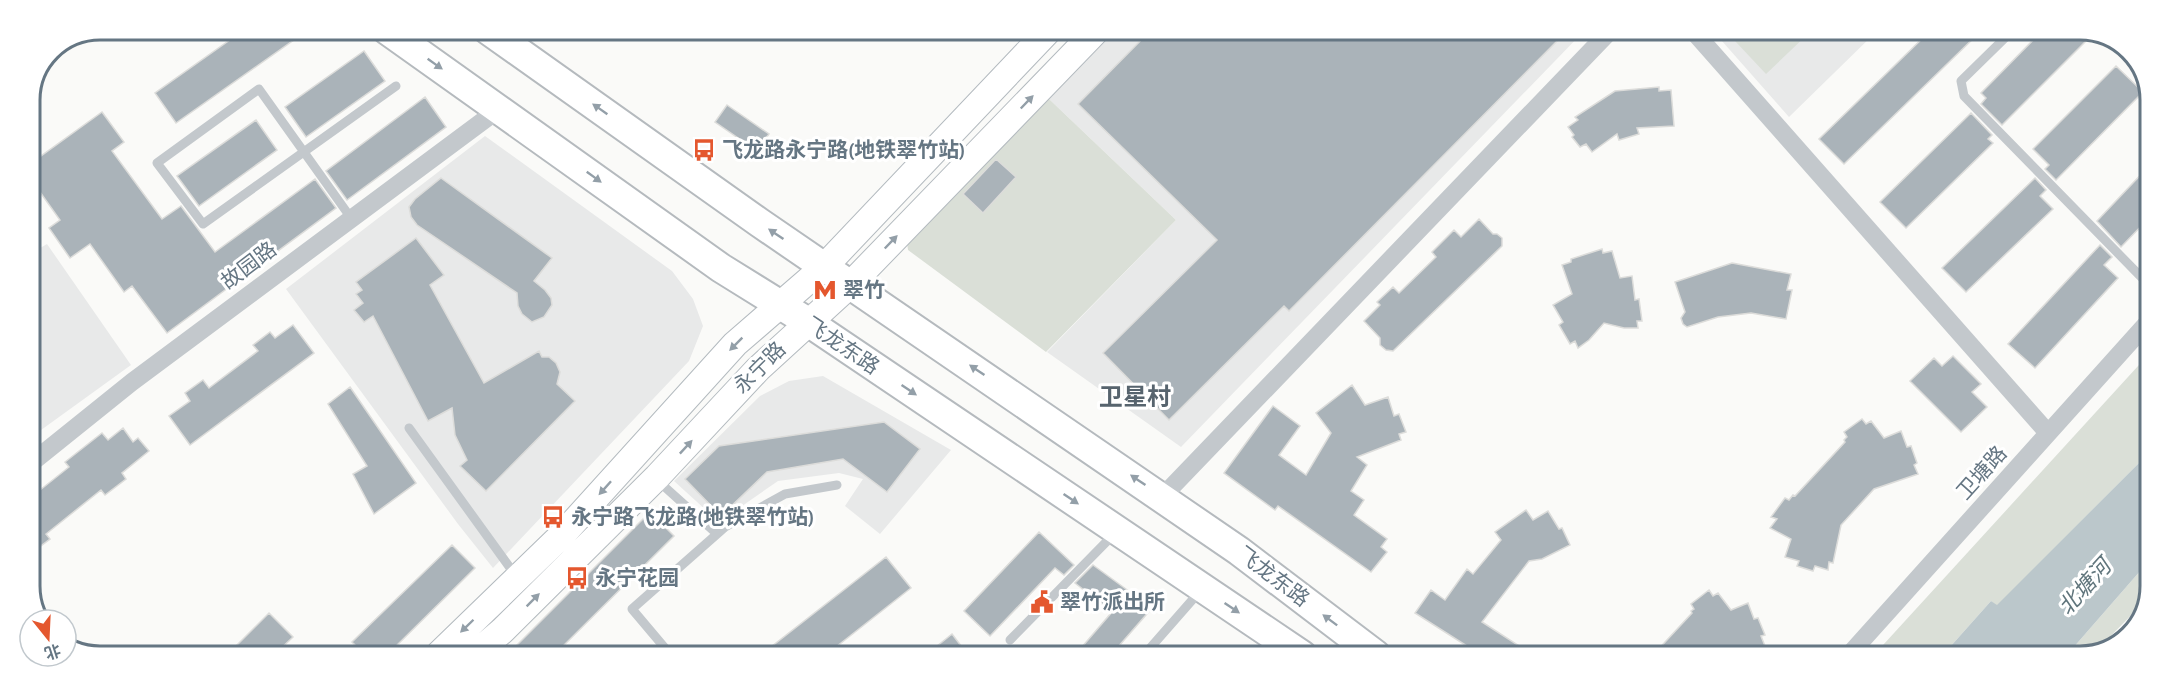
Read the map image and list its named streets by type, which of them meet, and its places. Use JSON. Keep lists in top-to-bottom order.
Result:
{
  "streets": {
    "main road": ["飞龙东路", "永宁路"],
    "street": ["故园路", "卫塘路"]
  },
  "crossings": [
    ["故园路", "飞龙东路"],
    ["飞龙东路", "永宁路"]
  ],
  "districts": ["卫星村"],
  "water": ["北塘河"],
  "places": {
    "bus stop": ["飞龙路永宁路(地铁翠竹站)", "永宁路飞龙路(地铁翠竹站)", "永宁花园"],
    "metro station": ["翠竹"],
    "public building": ["翠竹派出所"]
  },
  "north": "bottom"
}
